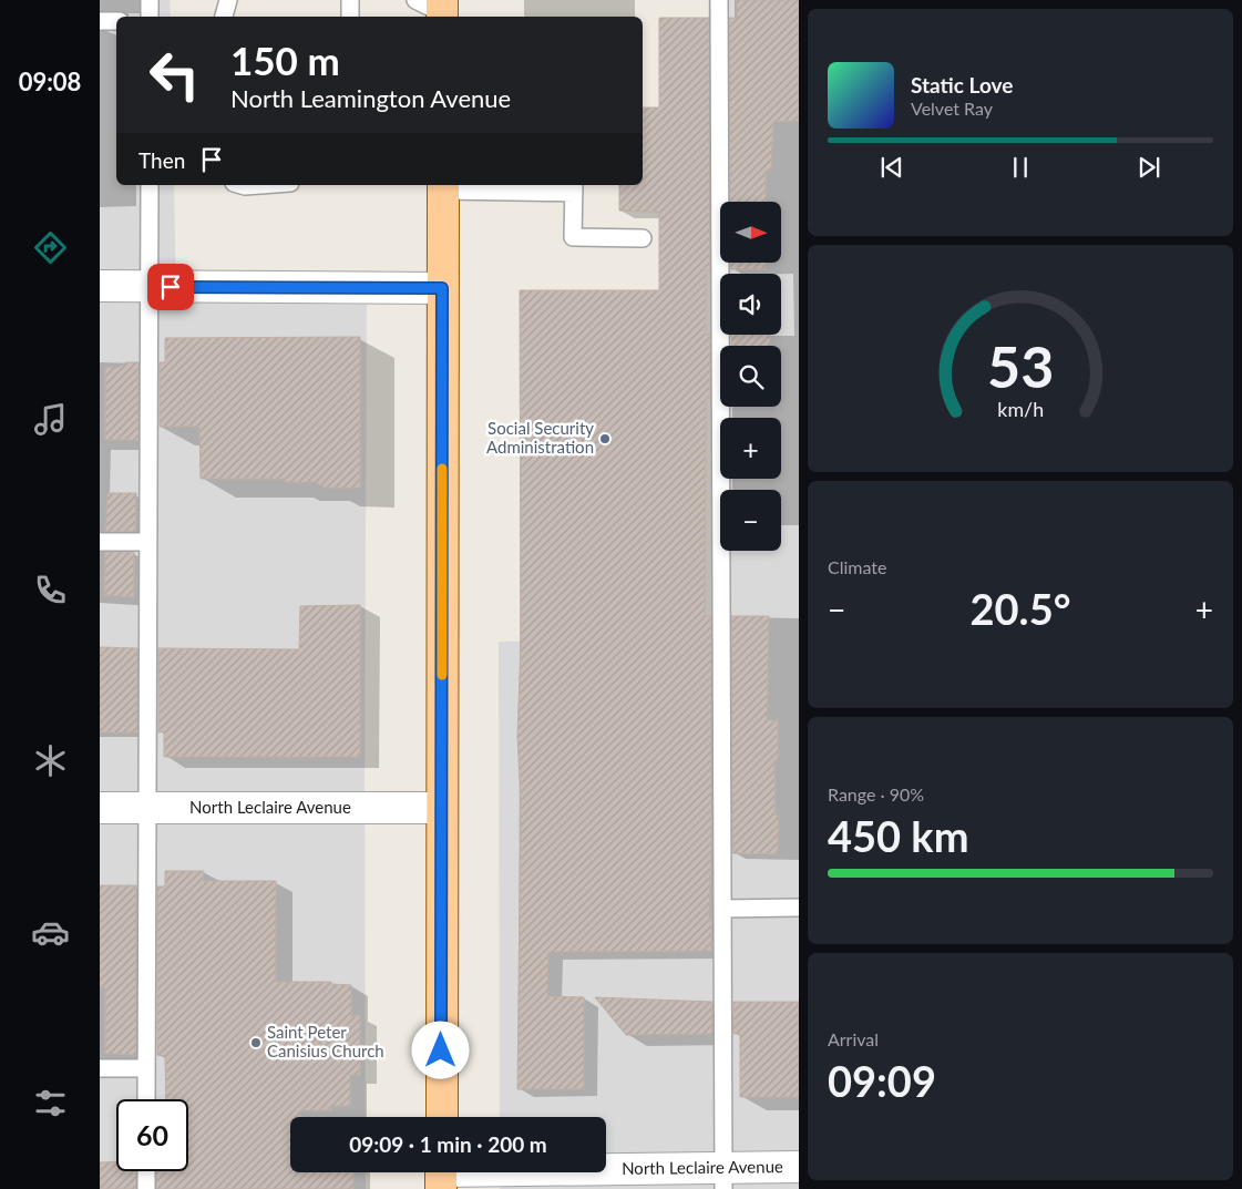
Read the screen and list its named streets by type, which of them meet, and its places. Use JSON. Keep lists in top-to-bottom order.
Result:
{
  "streets": {
    "street": ["North Leclaire Avenue"]
  },
  "places": ["Social Security Administration", "Saint Peter Canisius Church"],
  "north": "right",
  "page": {
    "tabs": "09:08",
    "turn": ["150 m", "North Leamington Avenue"],
    "song": ["Static Love", "Velvet Ray"],
    "then": "Then",
    "map_buttons": ["+", "−"],
    "tile": [
      "Climate",
      ["Range · 90%", "450 km"],
      ["Arrival", "09:09"]
    ],
    "heat": ["−", "20.5°", "+"],
    "limit": "60",
    "trip": "09:09 · 1 min · 200 m",
    "gauge": ["53", "km/h"]
  }
}
